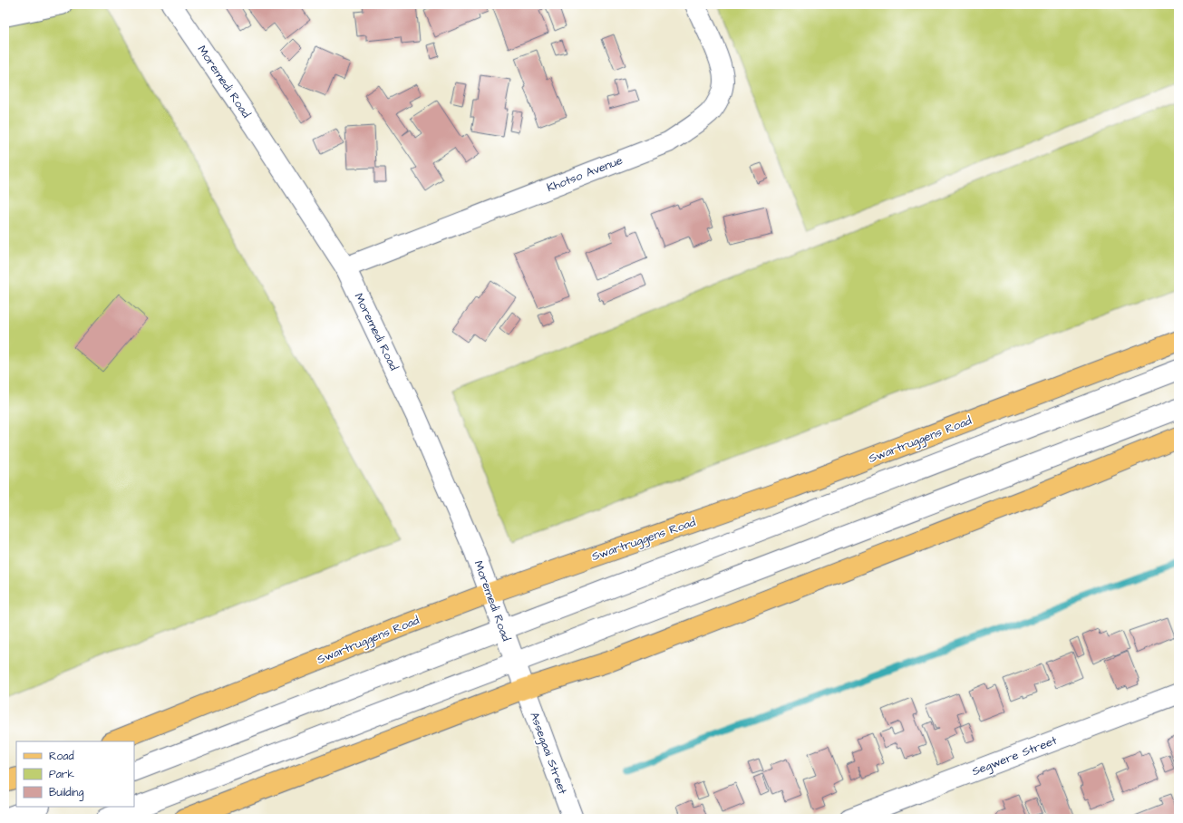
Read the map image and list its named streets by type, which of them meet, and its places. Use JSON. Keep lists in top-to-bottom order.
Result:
{
  "streets": {
    "main road": ["Swartruggens Road"],
    "street": [
      "Moremedi Road",
      "Khotso Avenue",
      "Assegaai Street",
      "Segwere Street"
    ]
  },
  "crossings": [
    ["Moremedi Road", "Khotso Avenue"],
    ["Moremedi Road", "Swartruggens Road"],
    ["Moremedi Road", "Assegaai Street"]
  ],
  "legend": ["Road", "Park", "Building"]
}
